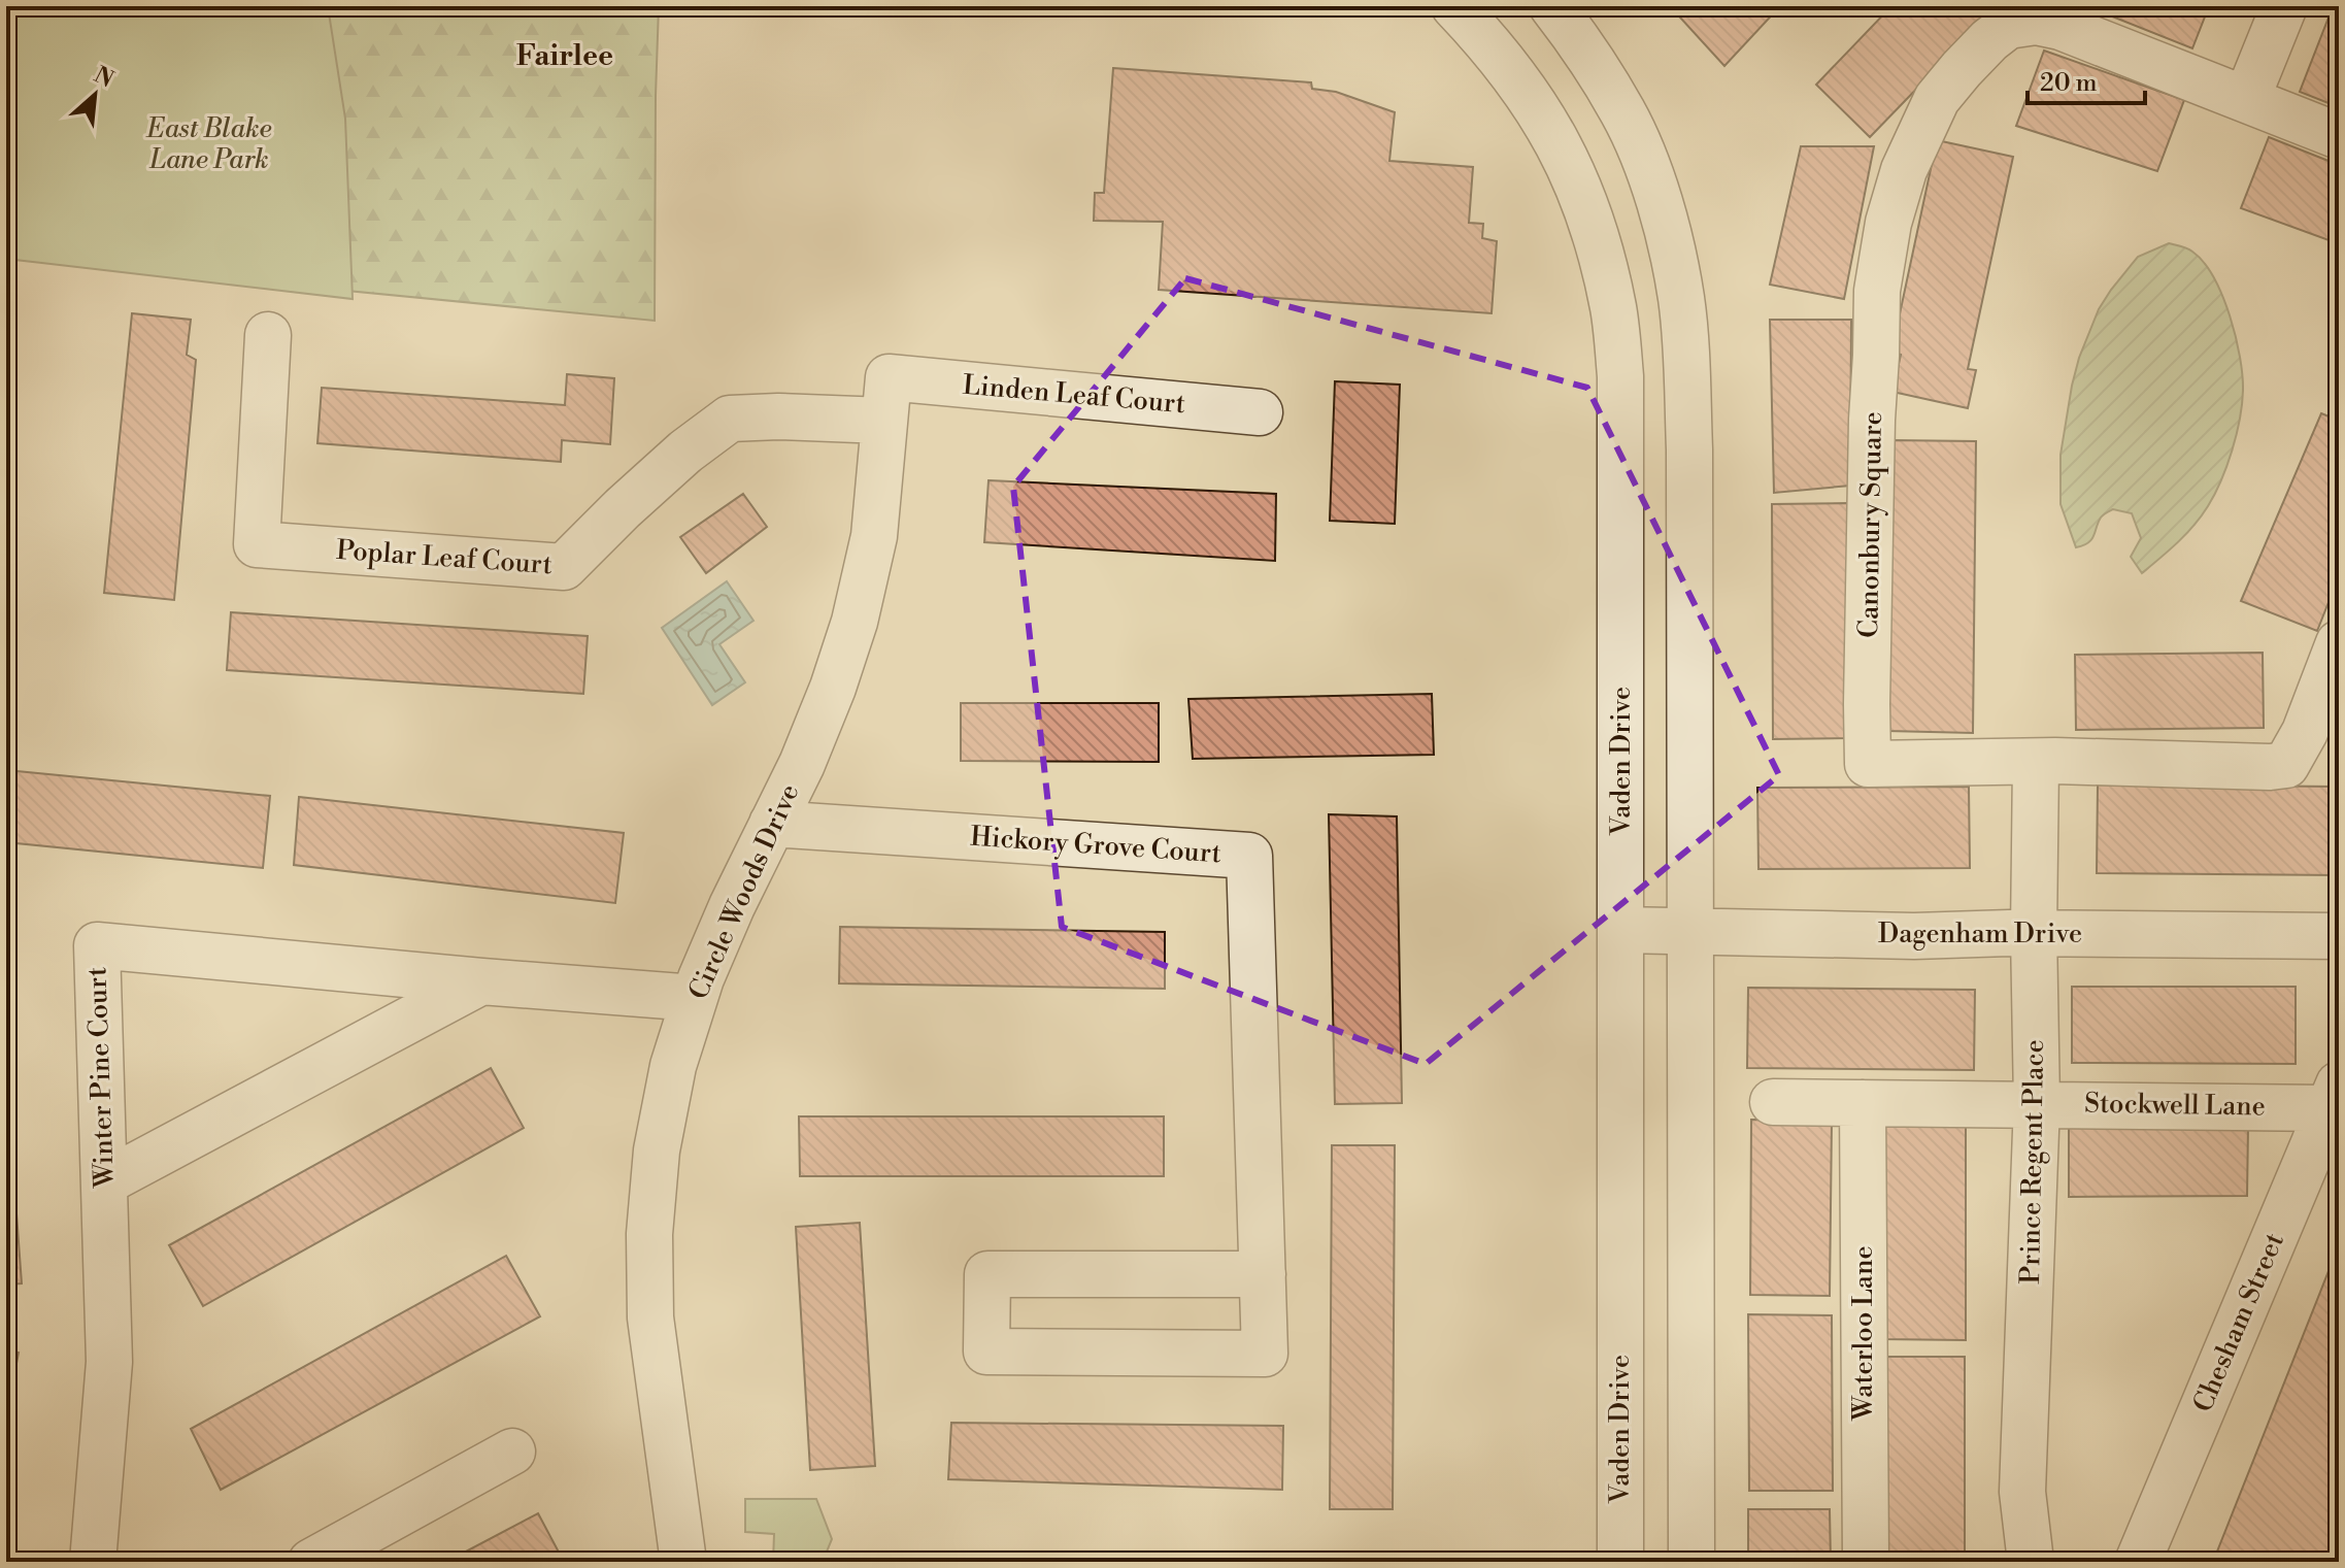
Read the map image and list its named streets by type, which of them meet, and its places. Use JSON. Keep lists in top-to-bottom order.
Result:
{
  "streets": {
    "street": [
      "Linden Leaf Court",
      "Canonbury Square",
      "Poplar Leaf Court",
      "Vaden Drive",
      "Hickory Grove Court",
      "Circle Woods Drive",
      "Dagenham Drive",
      "Winter Pine Court",
      "Stockwell Lane",
      "Prince Regent Place",
      "Chesham Street",
      "Waterloo Lane"
    ]
  },
  "crossings": [
    ["Linden Leaf Court", "Poplar Leaf Court"],
    ["Linden Leaf Court", "Circle Woods Drive"],
    ["Canonbury Square", "Prince Regent Place"],
    ["Poplar Leaf Court", "Circle Woods Drive"],
    ["Vaden Drive", "Dagenham Drive"],
    ["Hickory Grove Court", "Circle Woods Drive"],
    ["Circle Woods Drive", "Winter Pine Court"],
    ["Dagenham Drive", "Prince Regent Place"],
    ["Stockwell Lane", "Prince Regent Place"],
    ["Stockwell Lane", "Chesham Street"],
    ["Stockwell Lane", "Waterloo Lane"]
  ],
  "districts": ["Fairlee"],
  "parks": ["East Blake Lane Park"],
  "scale_bar": "20 m",
  "north": "top right"
}
